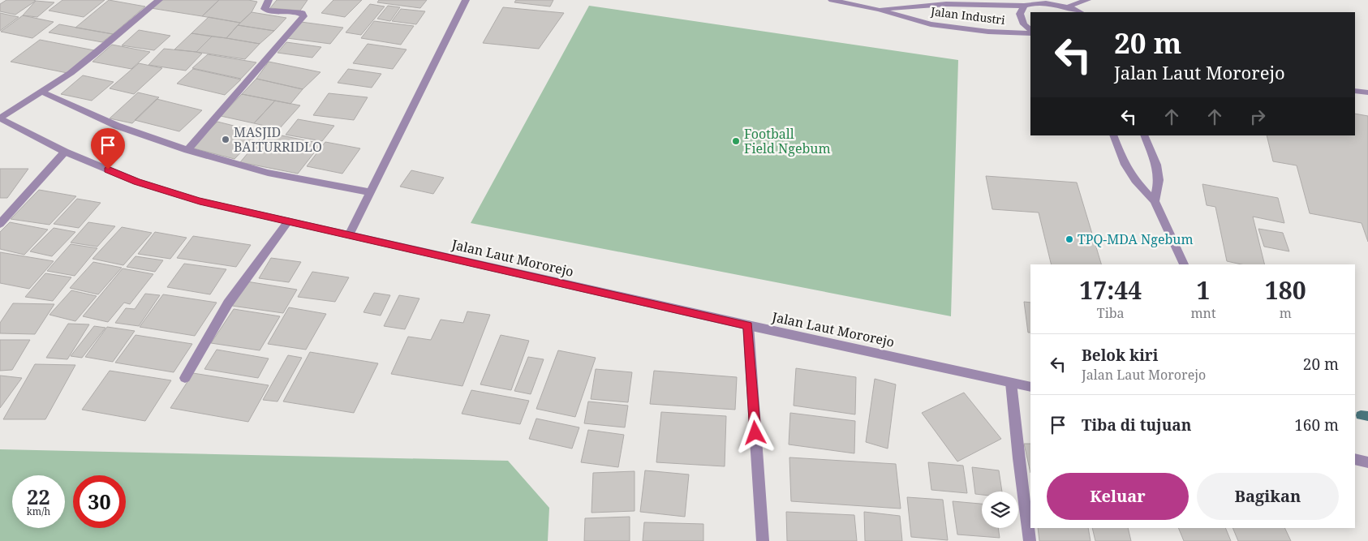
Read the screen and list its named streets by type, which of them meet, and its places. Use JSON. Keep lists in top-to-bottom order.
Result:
{
  "streets": {
    "street": ["Jalan Industri", "Jalan Laut Mororejo"]
  },
  "places": ["MASJID BAITURRIDLO", "Football Field Ngebum", "TPQ-MDA Ngebum"],
  "page": {
    "turn": ["20 m", "Jalan Laut Mororejo"],
    "eta": [
      "17:44",
      "Tiba",
      "1",
      "mnt",
      "180",
      "m"
    ],
    "list": [
      {
        "name": "Belok kiri",
        "note": "Jalan Laut Mororejo",
        "value": "20 m"
      },
      {
        "name": "Tiba di tujuan",
        "value": "160 m"
      }
    ],
    "buttons": ["Keluar", "Bagikan"],
    "speed": "22 km/h",
    "limit": "30"
  }
}
